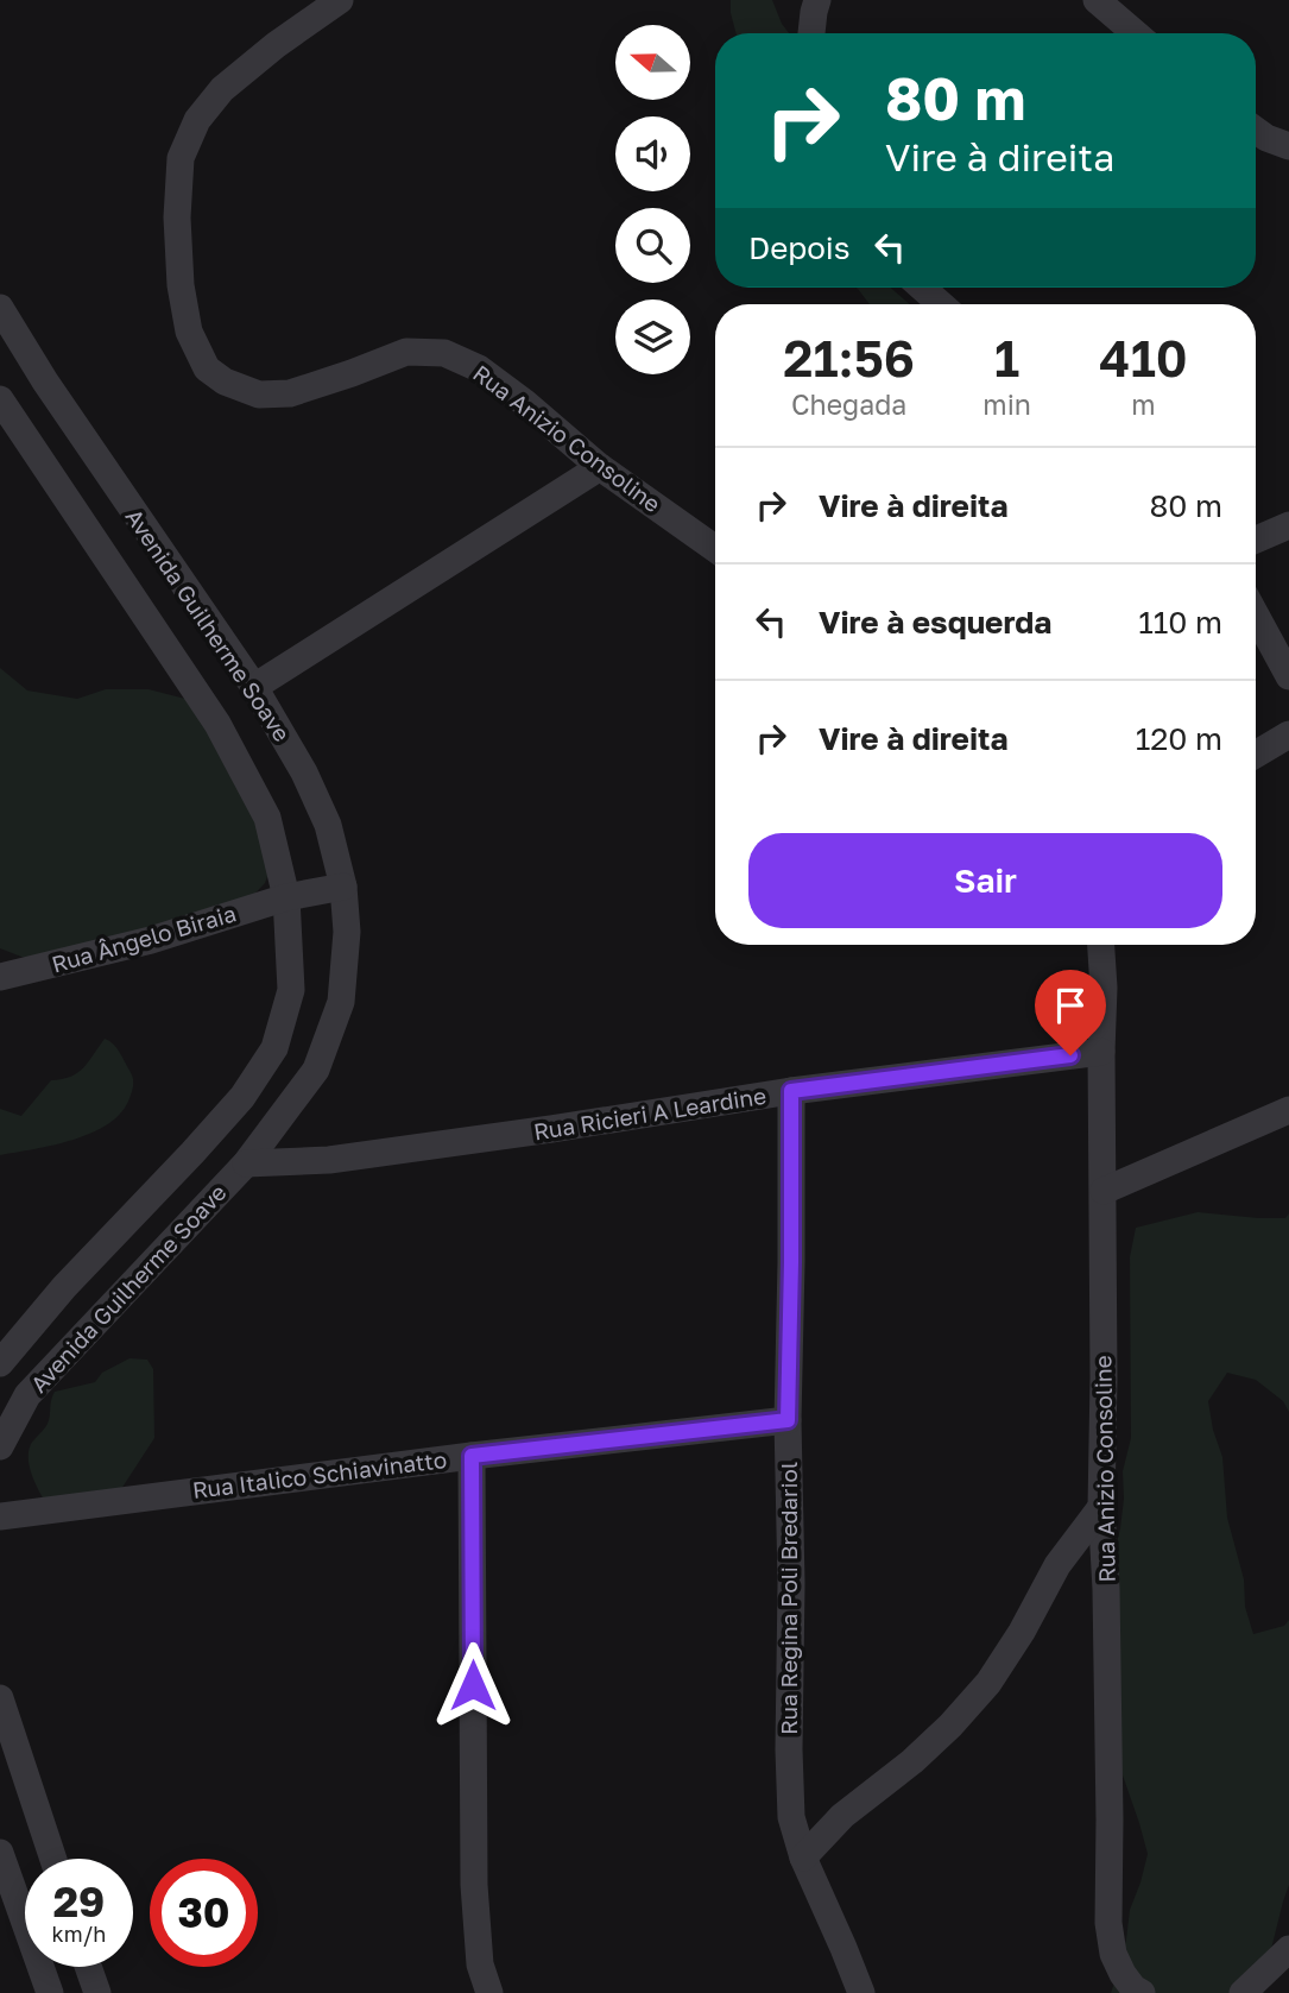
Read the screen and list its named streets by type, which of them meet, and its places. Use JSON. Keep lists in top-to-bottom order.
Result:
{
  "streets": {
    "street": [
      "Rua Anizio Consoline",
      "Avenida Guilherme Soave",
      "Rua Ângelo Biraia",
      "Rua Ricieri A Leardine",
      "Rua Italico Schiavinatto",
      "Rua Regina Poli Bredariol"
    ]
  },
  "crossings": [
    ["Rua Anizio Consoline", "Rua Ricieri A Leardine"],
    ["Avenida Guilherme Soave", "Rua Ângelo Biraia"],
    ["Avenida Guilherme Soave", "Rua Ricieri A Leardine"],
    ["Rua Ricieri A Leardine", "Rua Regina Poli Bredariol"],
    ["Rua Italico Schiavinatto", "Rua Regina Poli Bredariol"]
  ],
  "north": "left",
  "page": {
    "turn": ["80 m", "Vire à direita"],
    "then": "Depois",
    "eta": [
      "21:56",
      "Chegada",
      "1",
      "min",
      "410",
      "m"
    ],
    "list": [
      {
        "name": "Vire à direita",
        "value": "80 m"
      },
      {
        "name": "Vire à esquerda",
        "value": "110 m"
      },
      {
        "name": "Vire à direita",
        "value": "120 m"
      }
    ],
    "buttons": "Sair",
    "speed": "29 km/h",
    "limit": "30"
  }
}
